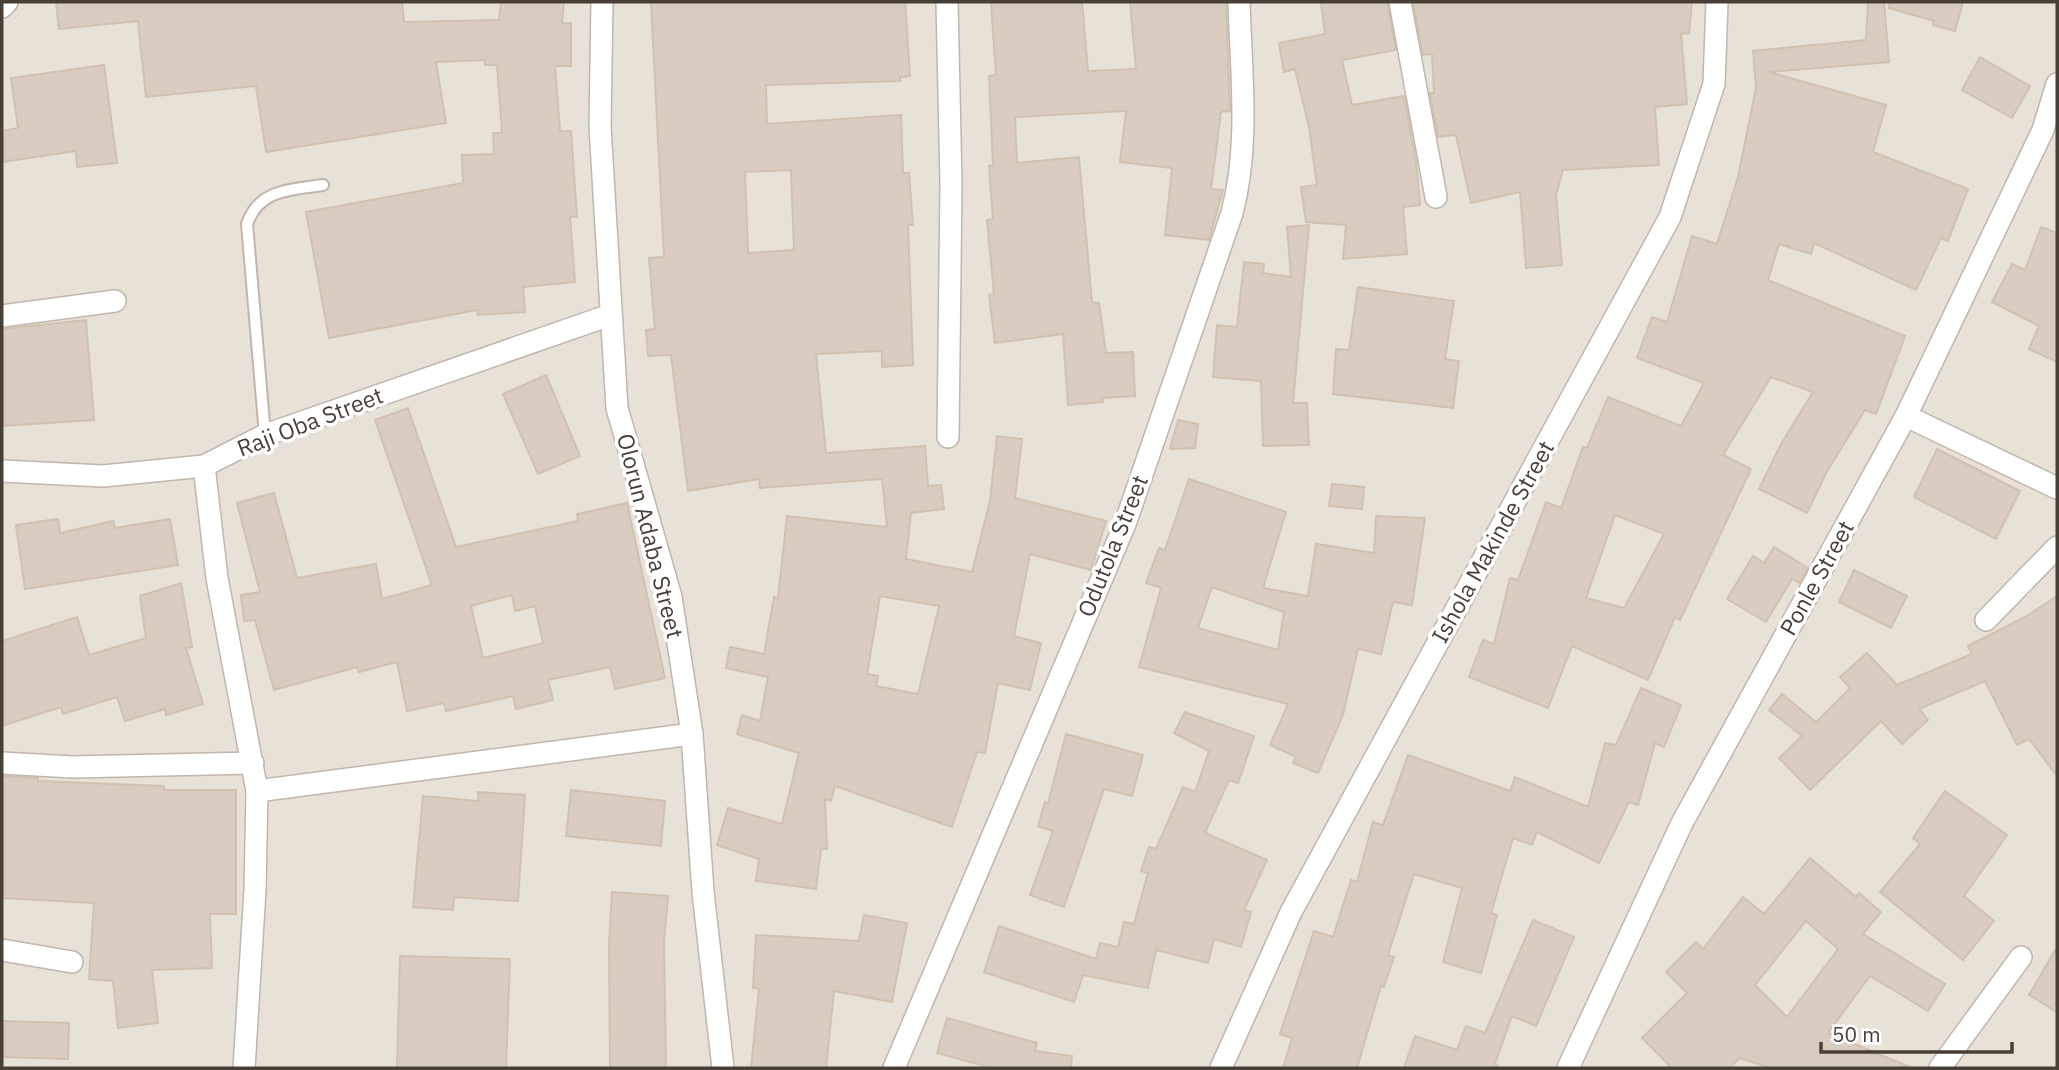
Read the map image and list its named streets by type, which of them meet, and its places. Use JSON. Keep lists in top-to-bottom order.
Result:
{
  "streets": {
    "street": [
      "Raji Oba Street",
      "Olorun Adaba Street",
      "Ishola Makinde Street",
      "Odutola Street",
      "Ponle Street"
    ]
  },
  "crossings": [
    ["Raji Oba Street", "Olorun Adaba Street"]
  ],
  "scale_bar": "50 m"
}
